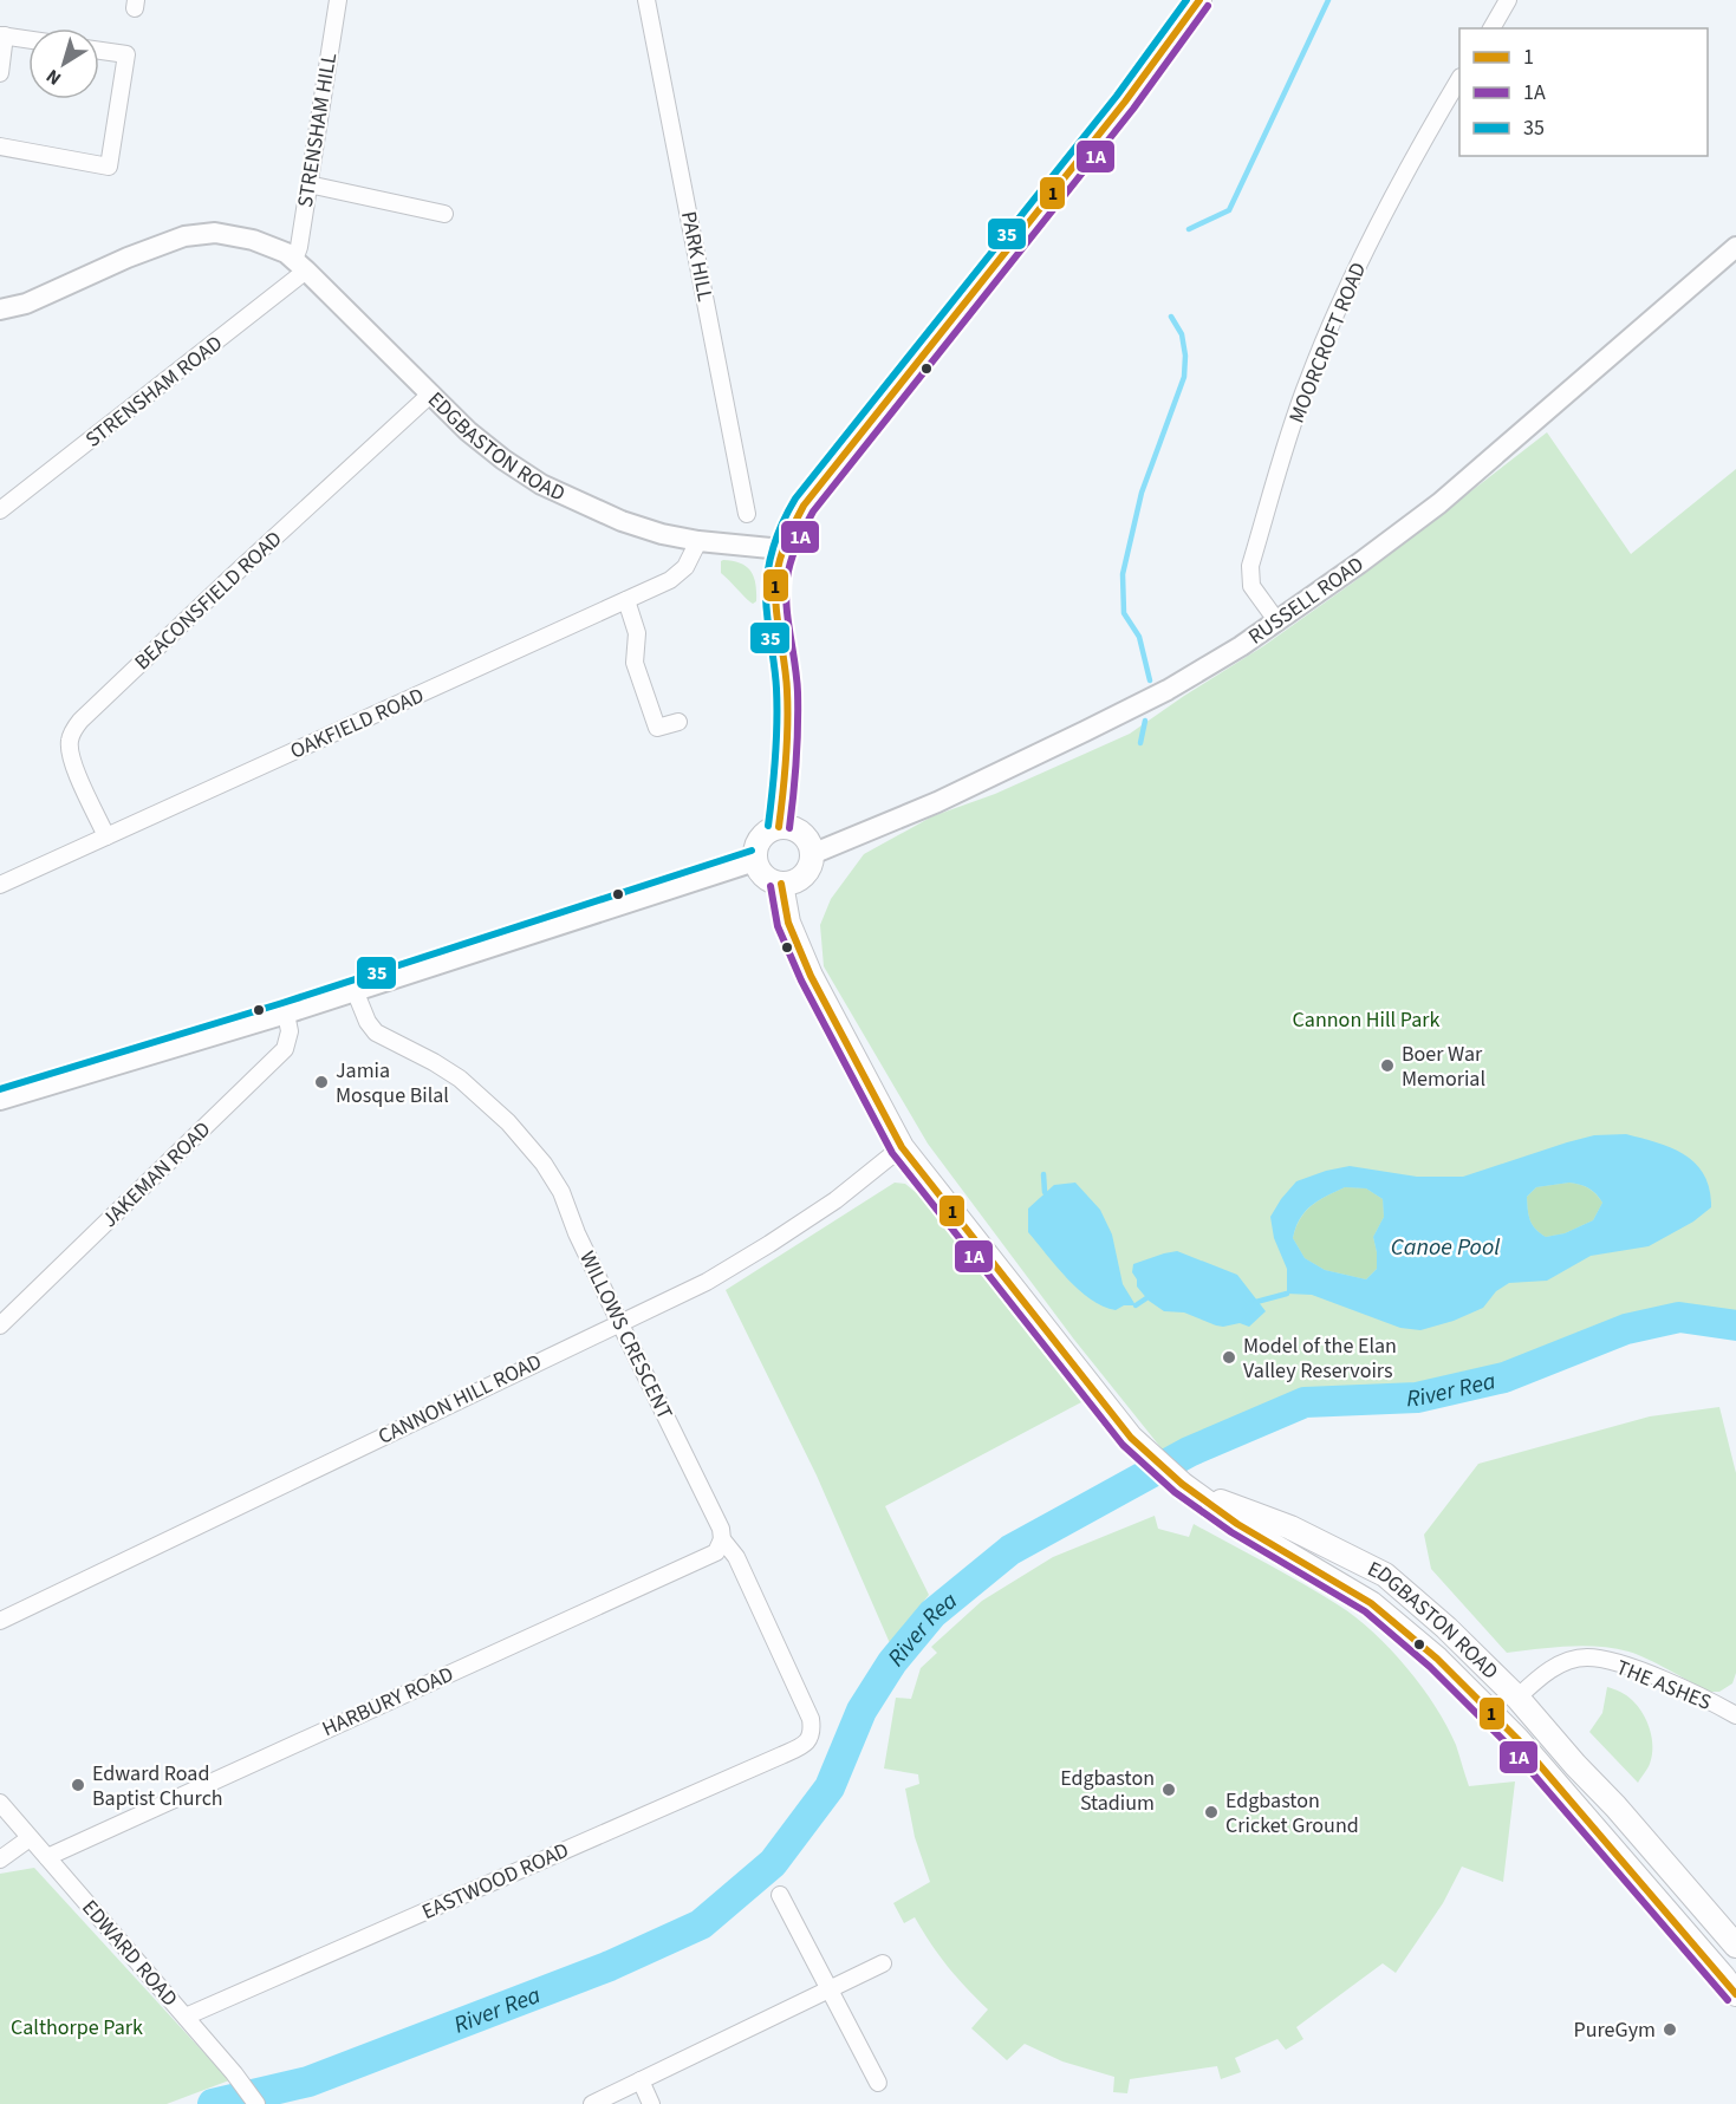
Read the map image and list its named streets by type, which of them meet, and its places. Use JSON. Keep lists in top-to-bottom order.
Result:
{
  "streets": {
    "main road": ["EDGBASTON ROAD"],
    "street": [
      "STRENSHAM HILL",
      "PARK HILL",
      "MOORCROFT ROAD",
      "STRENSHAM ROAD",
      "BEACONSFIELD ROAD",
      "RUSSELL ROAD",
      "OAKFIELD ROAD",
      "JAKEMAN ROAD",
      "WILLOWS CRESCENT",
      "CANNON HILL ROAD",
      "THE ASHES",
      "HARBURY ROAD",
      "EASTWOOD ROAD",
      "EDWARD ROAD"
    ]
  },
  "crossings": [
    ["STRENSHAM HILL", "STRENSHAM ROAD"],
    ["STRENSHAM HILL", "EDGBASTON ROAD"],
    ["MOORCROFT ROAD", "RUSSELL ROAD"],
    ["STRENSHAM ROAD", "EDGBASTON ROAD"],
    ["EDGBASTON ROAD", "BEACONSFIELD ROAD"],
    ["EDGBASTON ROAD", "RUSSELL ROAD"],
    ["EDGBASTON ROAD", "OAKFIELD ROAD"],
    ["EDGBASTON ROAD", "CANNON HILL ROAD"],
    ["EDGBASTON ROAD", "THE ASHES"],
    ["BEACONSFIELD ROAD", "OAKFIELD ROAD"],
    ["WILLOWS CRESCENT", "CANNON HILL ROAD"],
    ["WILLOWS CRESCENT", "HARBURY ROAD"],
    ["WILLOWS CRESCENT", "EASTWOOD ROAD"],
    ["HARBURY ROAD", "EDWARD ROAD"],
    ["EASTWOOD ROAD", "EDWARD ROAD"]
  ],
  "water": ["Canoe Pool", "River Rea"],
  "parks": ["Cannon Hill Park", "Calthorpe Park"],
  "places": [
    "Boer War Memorial",
    "Jamia Mosque Bilal",
    "Model of the Elan Valley Reservoirs",
    "Edward Road Baptist Church",
    "Edgbaston Stadium",
    "Edgbaston Cricket Ground",
    "PureGym"
  ],
  "lines": ["transit line 1", "transit line 35", "transit line 1A"],
  "legend": ["1", "1A", "35"],
  "north": "bottom left"
}
